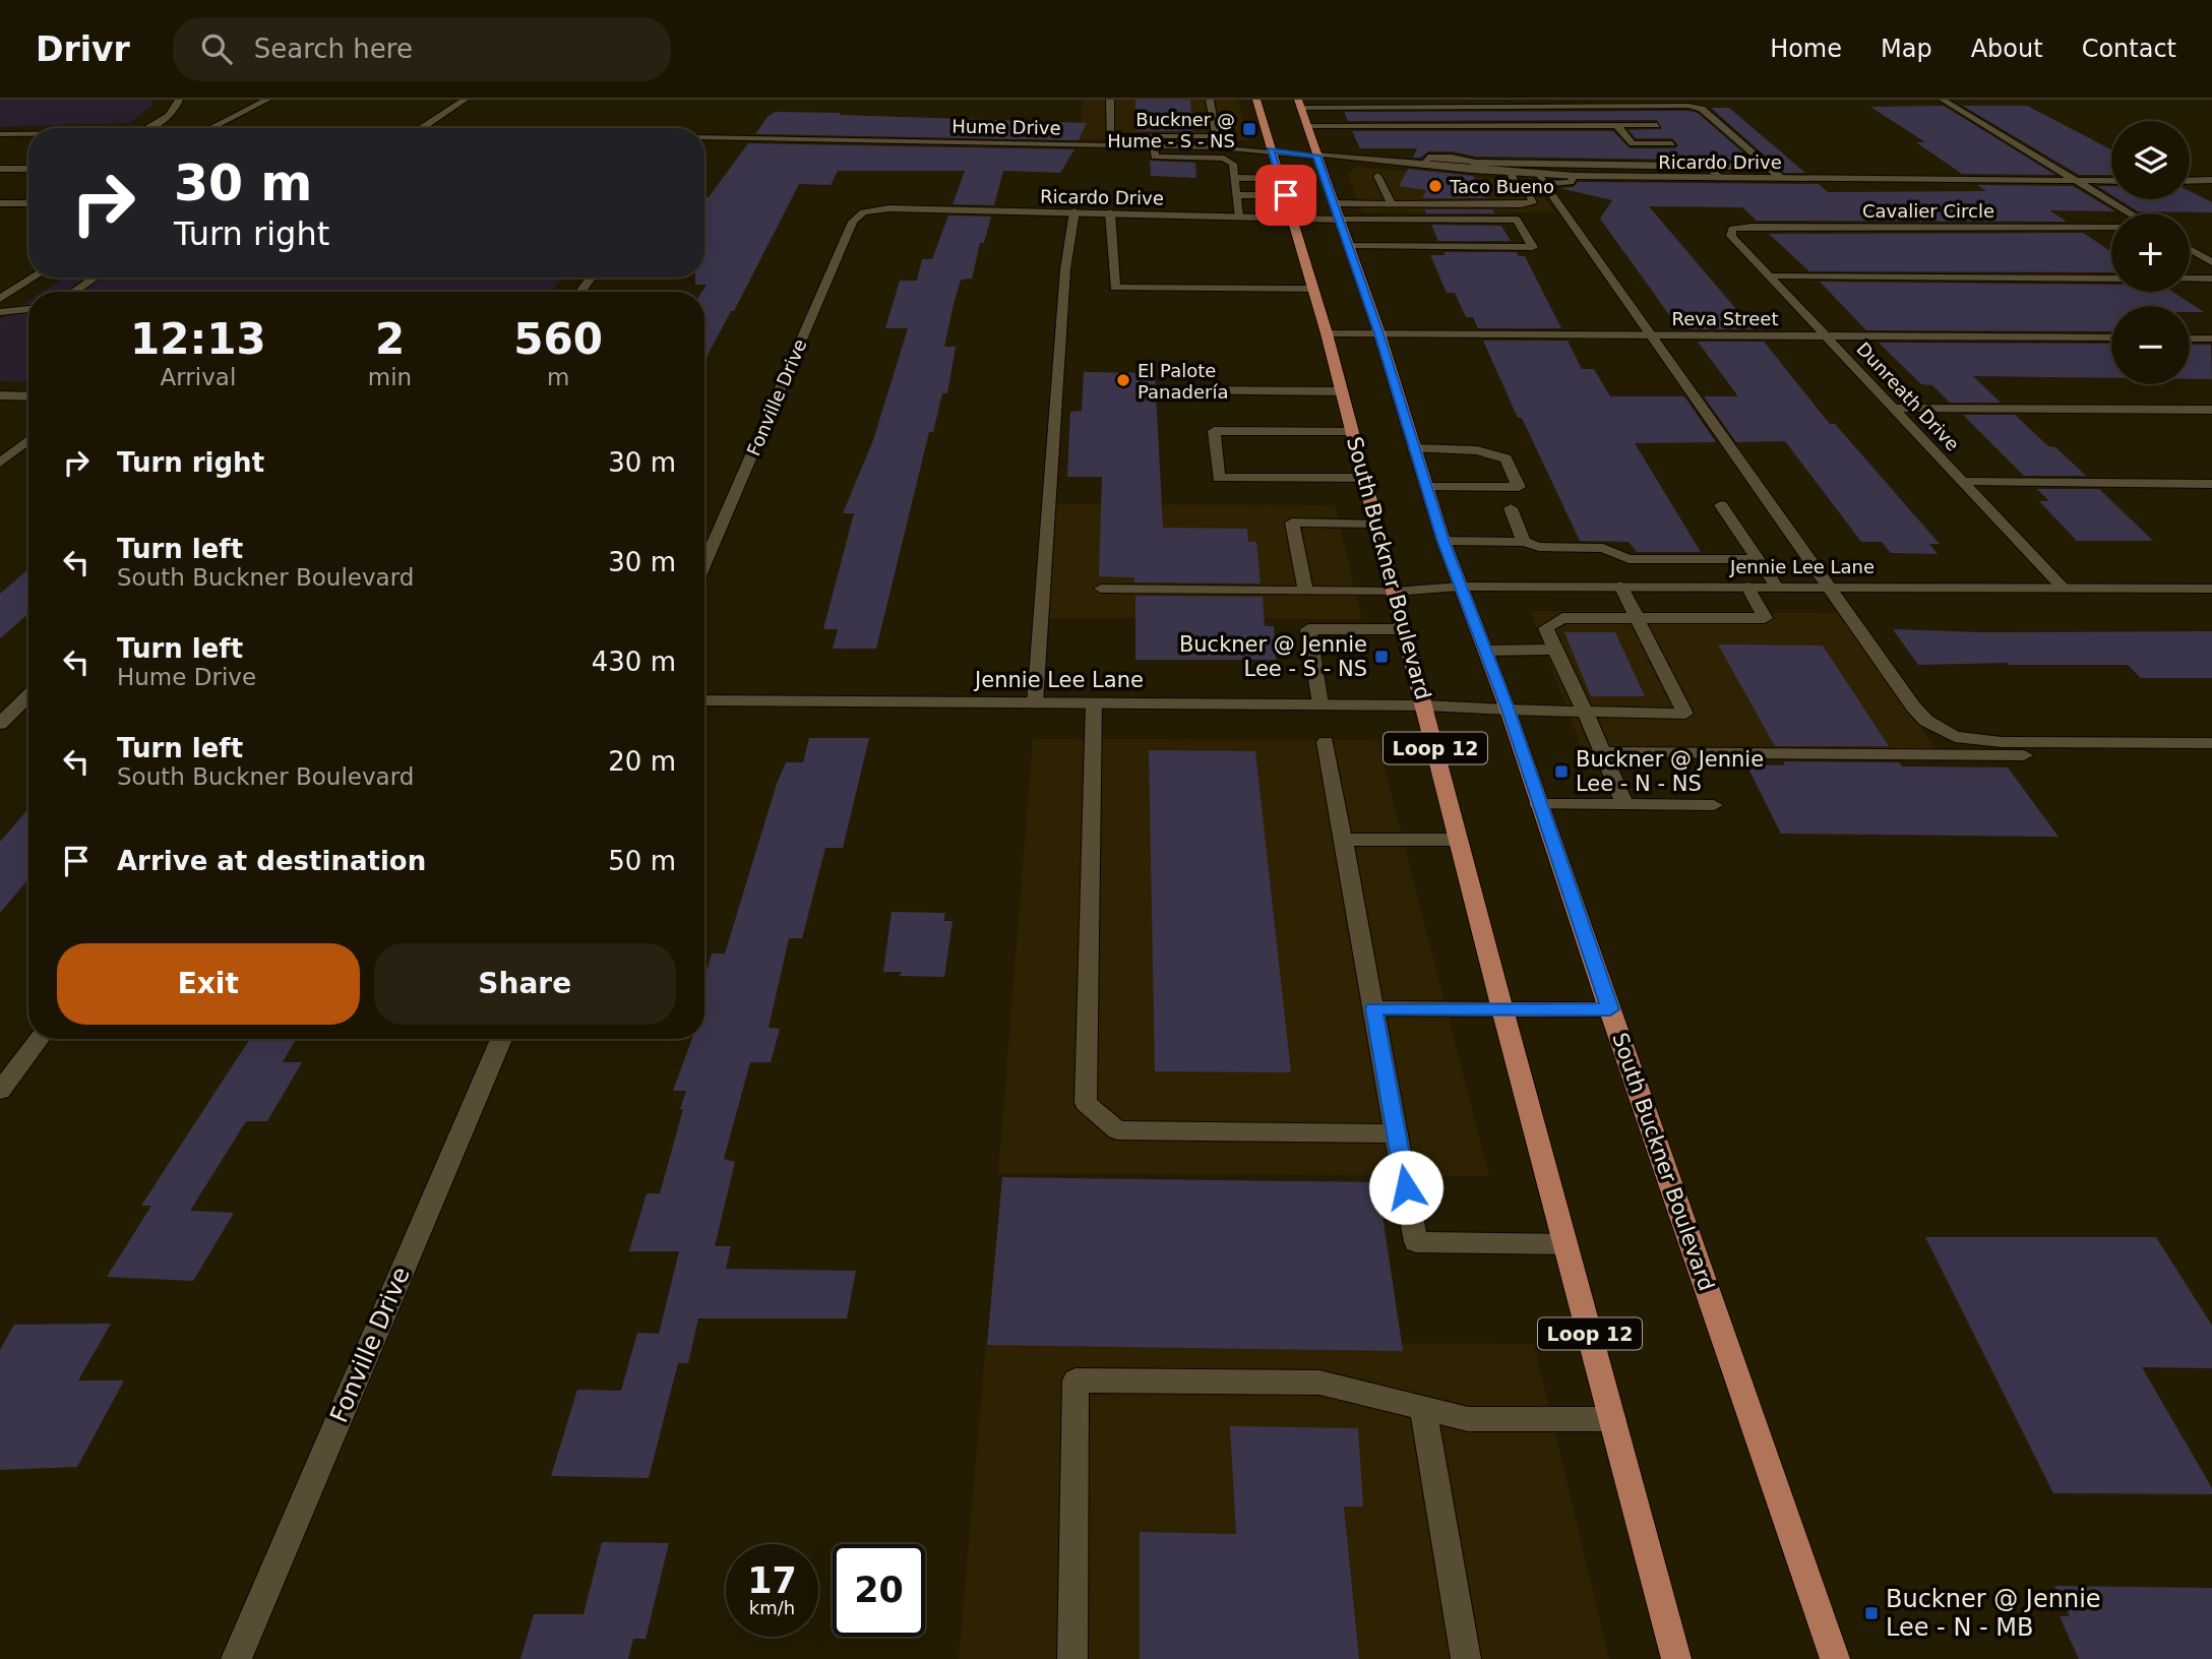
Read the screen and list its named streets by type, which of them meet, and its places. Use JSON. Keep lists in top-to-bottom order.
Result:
{
  "streets": {
    "main road": ["South Buckner Boulevard", "Loop 12"],
    "street": [
      "Hume Drive",
      "Ricardo Drive",
      "Cavalier Circle",
      "Reva Street",
      "Dunreath Drive",
      "Fonville Drive",
      "Jennie Lee Lane"
    ]
  },
  "crossings": [
    ["Hume Drive", "Ricardo Drive"],
    ["Hume Drive", "South Buckner Boulevard"],
    ["Ricardo Drive", "Fonville Drive"],
    ["Ricardo Drive", "South Buckner Boulevard"],
    ["Cavalier Circle", "Dunreath Drive"],
    ["Reva Street", "Dunreath Drive"],
    ["Reva Street", "South Buckner Boulevard"],
    ["Dunreath Drive", "Jennie Lee Lane"],
    ["Jennie Lee Lane", "South Buckner Boulevard"]
  ],
  "places": {
    "transit": [
      "Buckner @ Hume - S - NS",
      "Buckner @ Jennie Lee - S - NS",
      "Buckner @ Jennie Lee - N - NS",
      "Buckner @ Jennie Lee - N - MB"
    ],
    "other": ["Taco Bueno", "El Palote Panadería"]
  },
  "page": {
    "header": "Drivr",
    "search": "Search here",
    "nav": [
      "Home",
      "Map",
      "About",
      "Contact"
    ],
    "map_buttons": ["+", "−"],
    "turn": ["30 m", "Turn right"],
    "eta": [
      "12:13",
      "Arrival",
      "2",
      "min",
      "560",
      "m"
    ],
    "list": [
      {
        "name": "Turn right",
        "value": "30 m"
      },
      {
        "name": "Turn left",
        "note": "South Buckner Boulevard",
        "value": "30 m"
      },
      {
        "name": "Turn left",
        "note": "Hume Drive",
        "value": "430 m"
      },
      {
        "name": "Turn left",
        "note": "South Buckner Boulevard",
        "value": "20 m"
      },
      {
        "name": "Arrive at destination",
        "value": "50 m"
      }
    ],
    "buttons": ["Exit", "Share"],
    "speed": "17 km/h",
    "limit": "20"
  }
}
